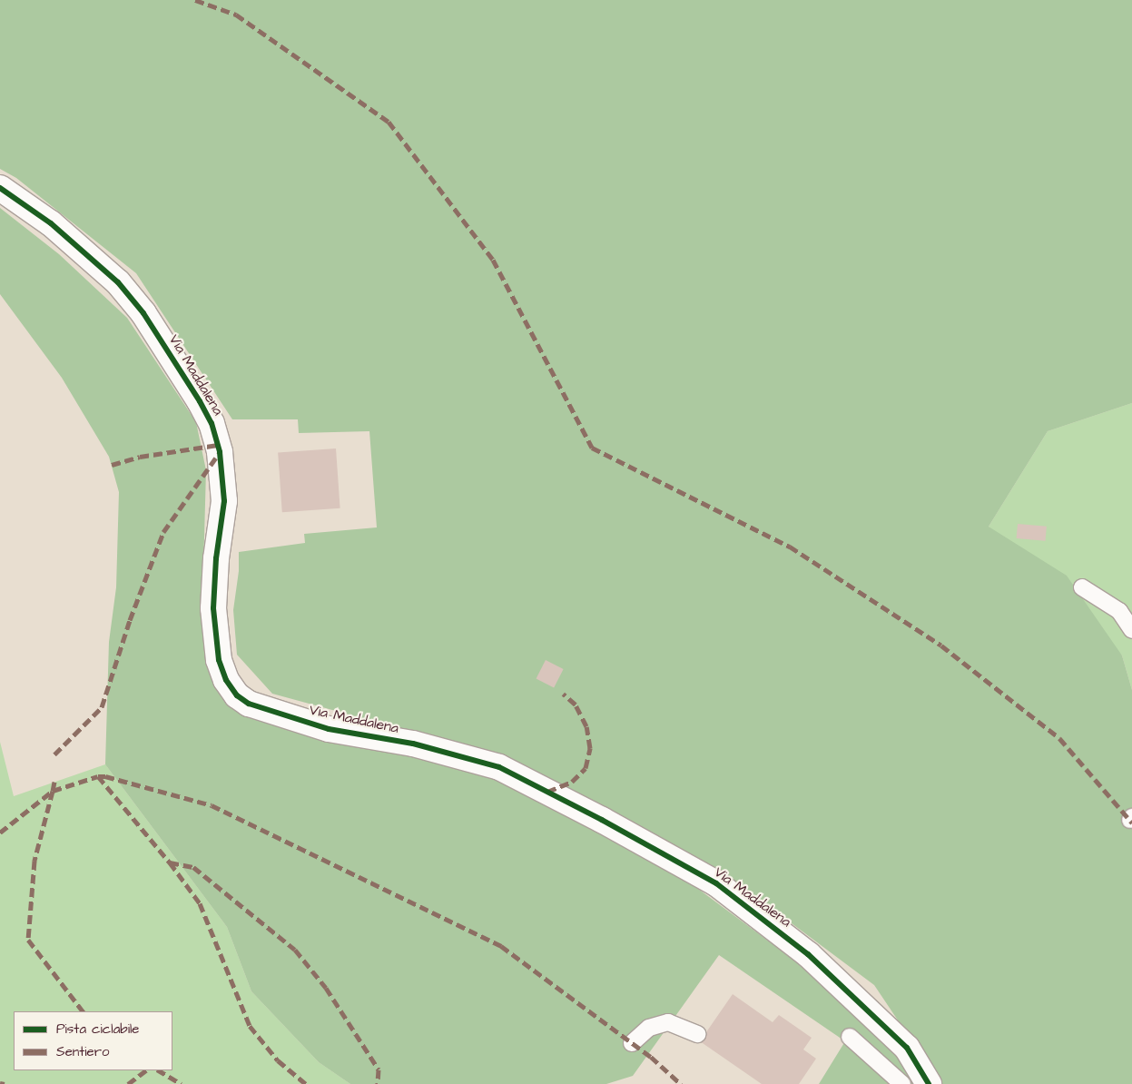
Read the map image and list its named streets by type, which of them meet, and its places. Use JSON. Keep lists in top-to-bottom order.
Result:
{
  "streets": {
    "street": ["Via Maddalena"]
  },
  "legend": ["Pista ciclabile", "Sentiero"]
}
